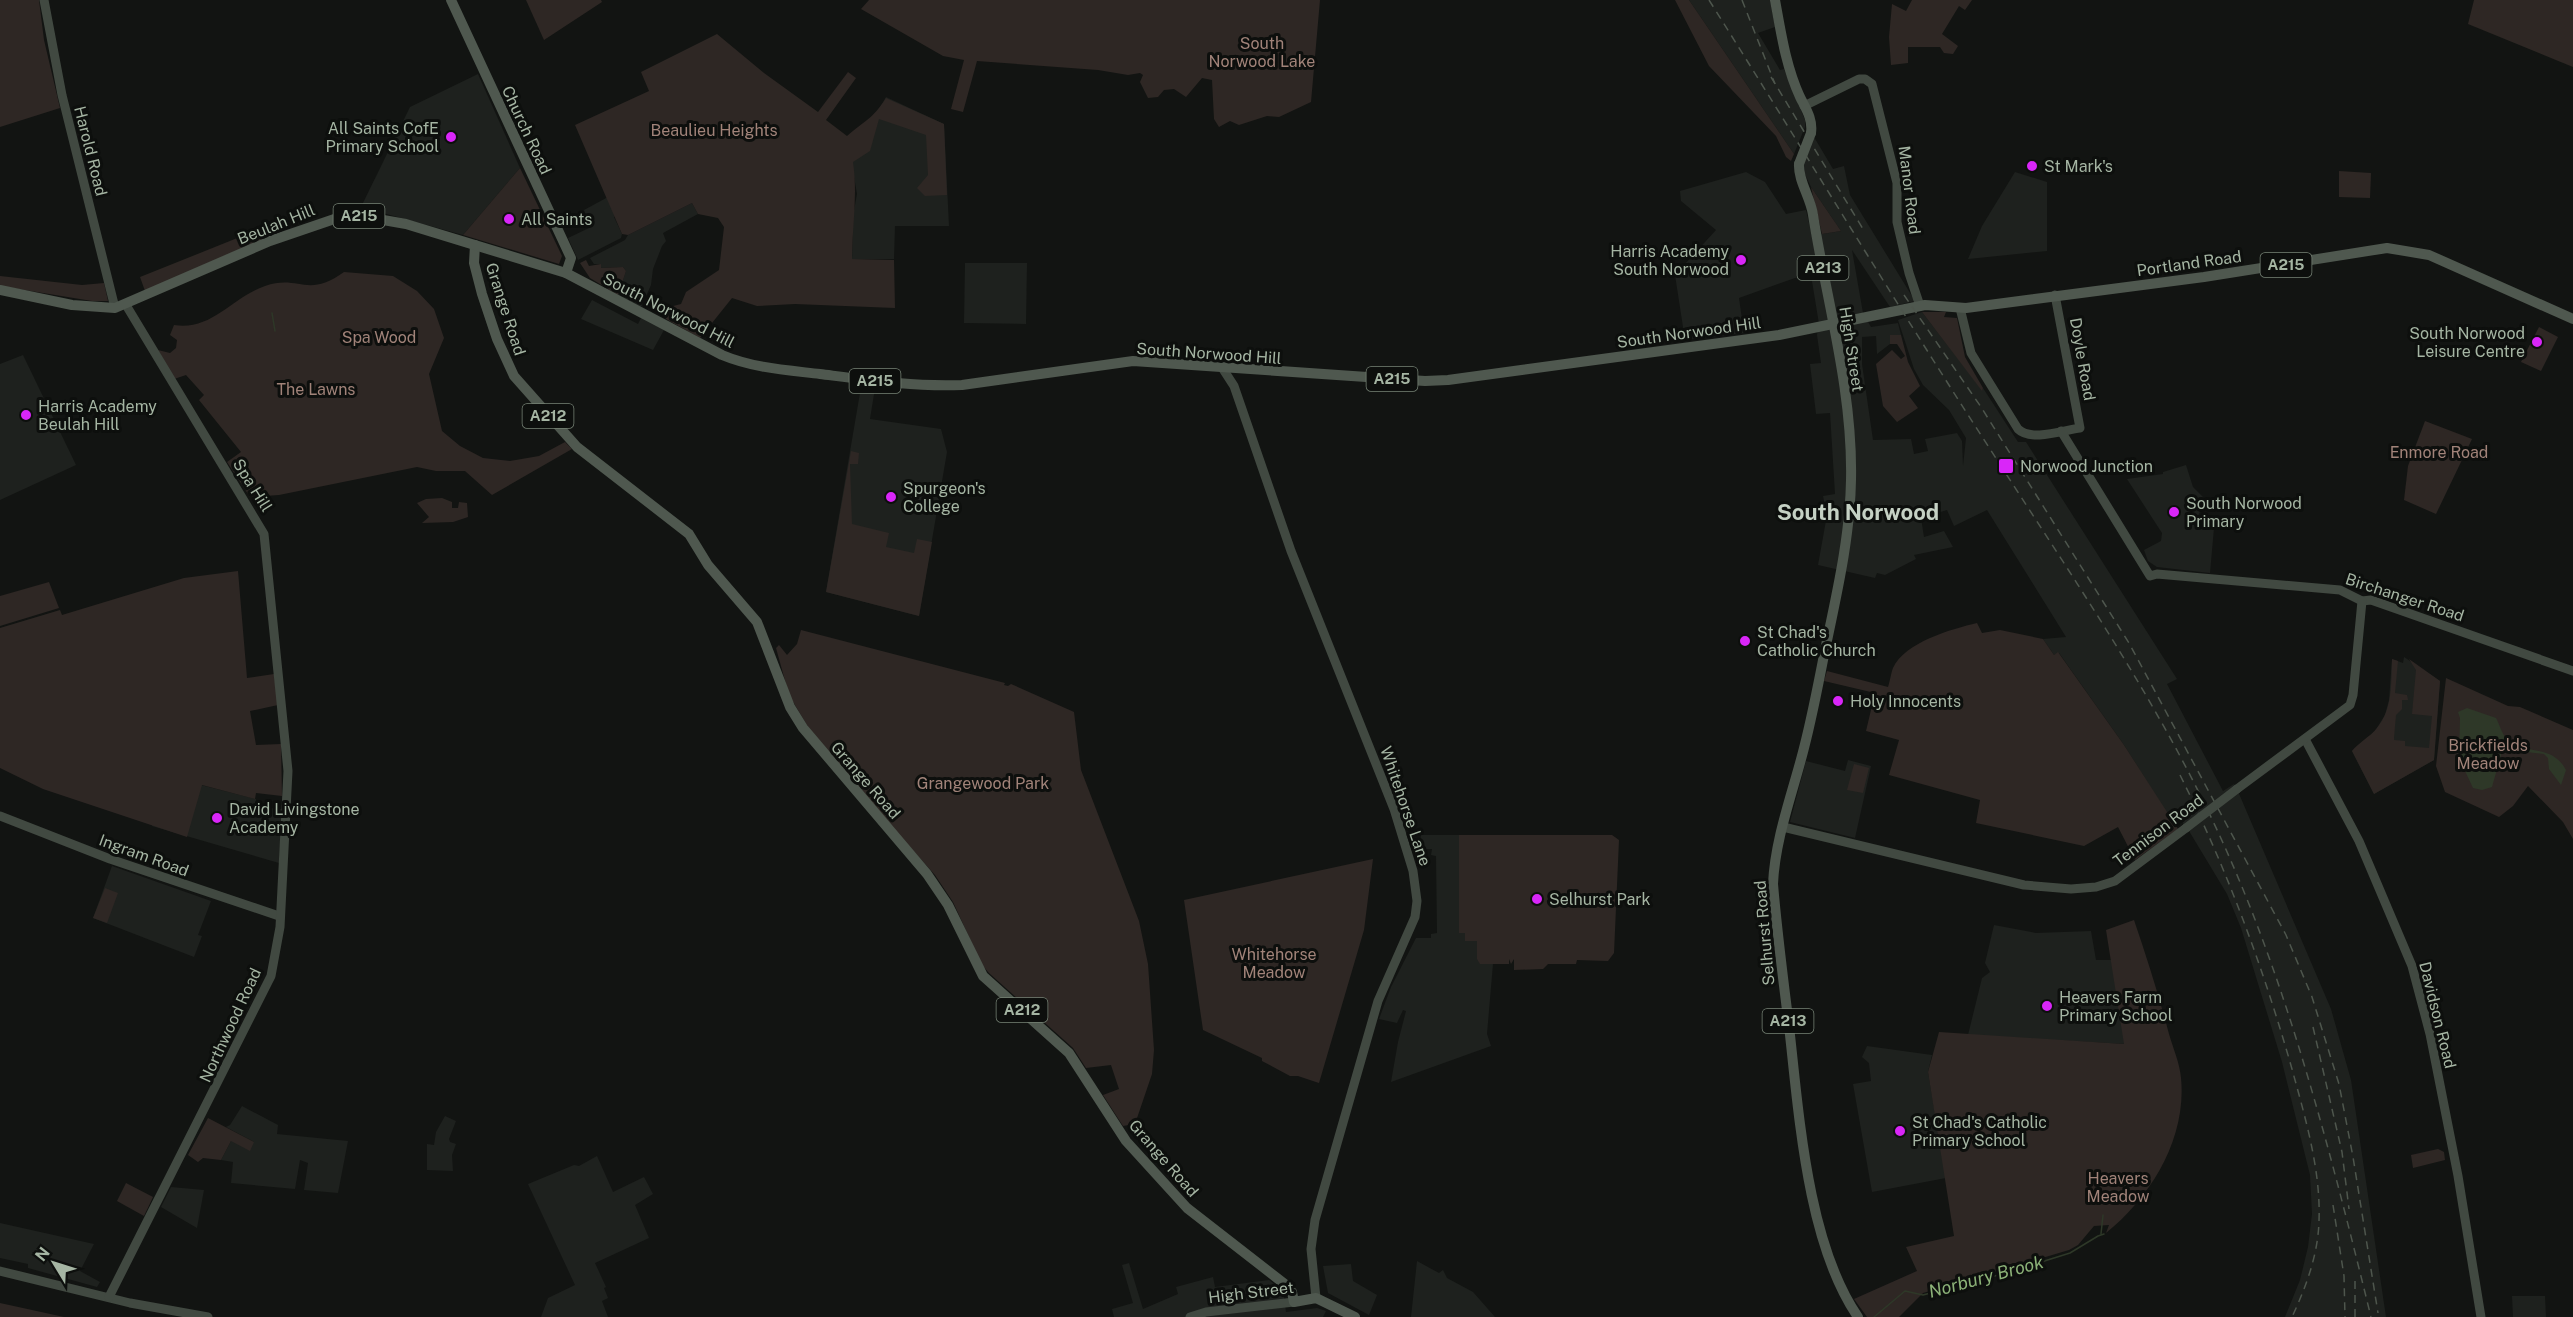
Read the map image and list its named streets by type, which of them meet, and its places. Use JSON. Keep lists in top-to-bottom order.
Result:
{
  "streets": {
    "main road": [
      "Church Road",
      "A215",
      "Beulah Hill",
      "Portland Road",
      "A213",
      "Grange Road",
      "South Norwood Hill",
      "High Street",
      "A212",
      "Selhurst Road"
    ],
    "street": [
      "Harold Road",
      "Manor Road",
      "Doyle Road",
      "Spa Hill",
      "Birchanger Road",
      "Whitehorse Lane",
      "Tennison Road",
      "Ingram Road",
      "Davidson Road",
      "Northwood Road"
    ]
  },
  "crossings": [
    ["Church Road", "South Norwood Hill"],
    ["Harold Road", "Beulah Hill"],
    ["Manor Road", "Portland Road"],
    ["Manor Road", "A213"],
    ["Manor Road", "High Street"],
    ["Beulah Hill", "Grange Road"],
    ["Beulah Hill", "South Norwood Hill"],
    ["Beulah Hill", "Spa Hill"],
    ["Portland Road", "South Norwood Hill"],
    ["Portland Road", "High Street"],
    ["Portland Road", "Doyle Road"],
    ["A213", "High Street"],
    ["Grange Road", "High Street"],
    ["South Norwood Hill", "High Street"],
    ["South Norwood Hill", "Whitehorse Lane"],
    ["High Street", "Whitehorse Lane"],
    ["High Street", "Selhurst Road"],
    ["Doyle Road", "Birchanger Road"],
    ["Spa Hill", "Northwood Road"],
    ["Birchanger Road", "Tennison Road"],
    ["Tennison Road", "Selhurst Road"],
    ["Tennison Road", "Davidson Road"],
    ["Ingram Road", "Northwood Road"]
  ],
  "districts": ["South Norwood"],
  "water": ["Norbury Brook"],
  "parks": [
    "South Norwood Lake",
    "Beaulieu Heights",
    "Spa Wood",
    "The Lawns",
    "Enmore Road",
    "Brickfields Meadow",
    "Grangewood Park",
    "Whitehorse Meadow",
    "Heavers Meadow"
  ],
  "places": {
    "other": [
      "All Saints CofE Primary School",
      "St Mark's",
      "All Saints",
      "Harris Academy South Norwood",
      "South Norwood Leisure Centre",
      "Harris Academy Beulah Hill",
      "Spurgeon's College",
      "South Norwood Primary",
      "St Chad's Catholic Church",
      "Holy Innocents",
      "David Livingstone Academy",
      "Selhurst Park",
      "Heavers Farm Primary School",
      "St Chad's Catholic Primary School"
    ],
    "transit": ["Norwood Junction"]
  },
  "north": "top left"
}
